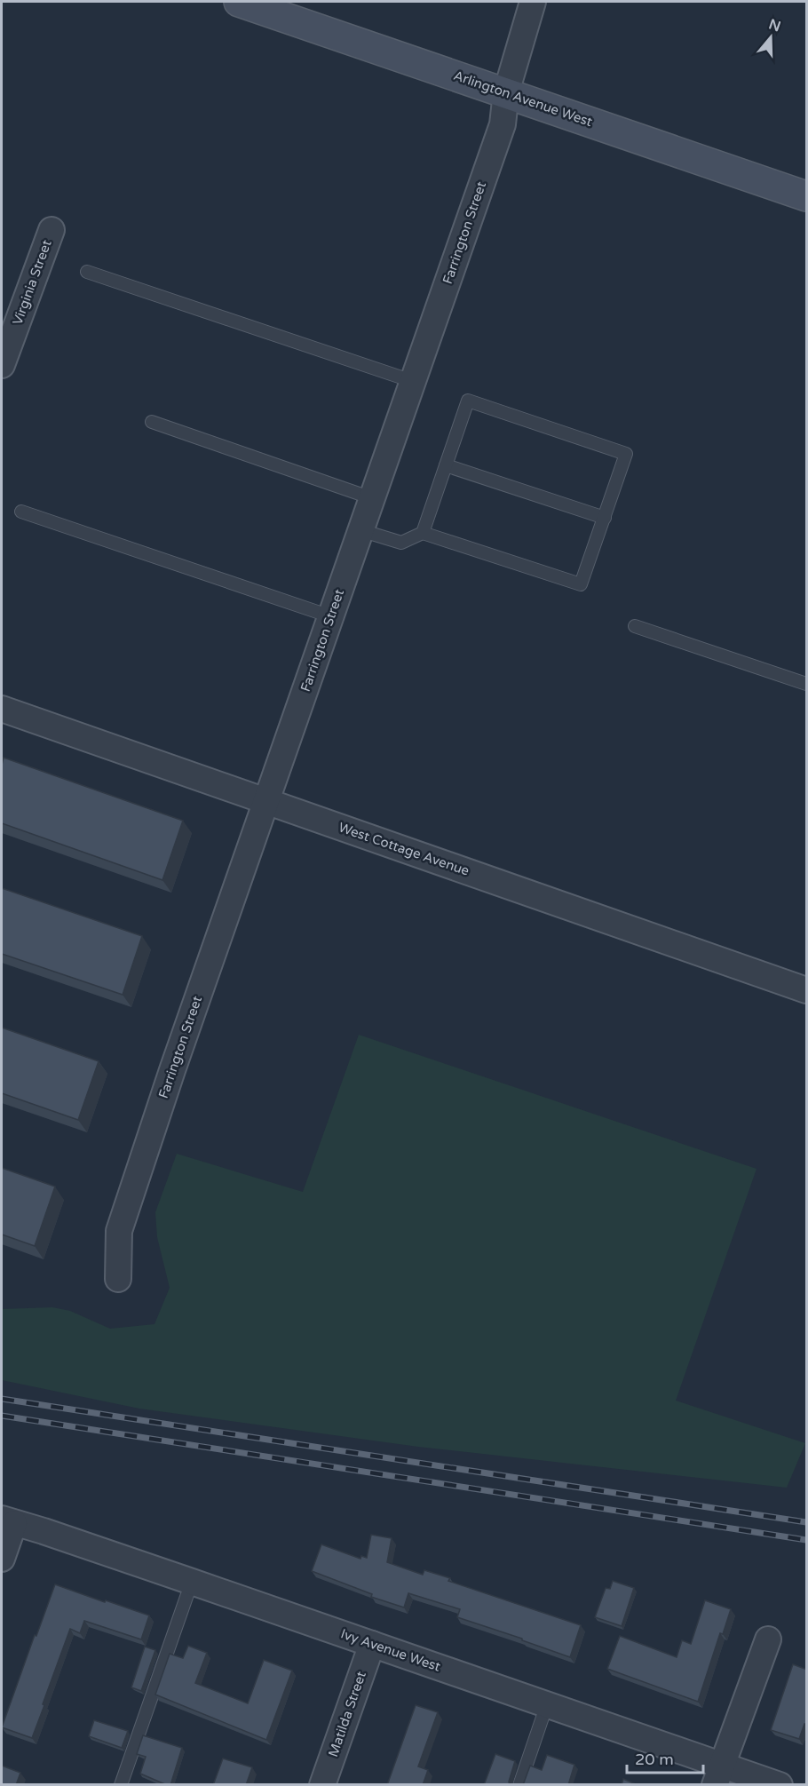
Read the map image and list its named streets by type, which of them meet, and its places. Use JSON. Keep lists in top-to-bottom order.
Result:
{
  "streets": {
    "street": [
      "Arlington Avenue West",
      "Farrington Street",
      "Virginia Street",
      "West Cottage Avenue",
      "Ivy Avenue West",
      "Matilda Street"
    ]
  },
  "crossings": [
    ["Arlington Avenue West", "Farrington Street"],
    ["Farrington Street", "West Cottage Avenue"],
    ["Ivy Avenue West", "Matilda Street"]
  ],
  "scale_bar": "20 m",
  "north": "top"
}
